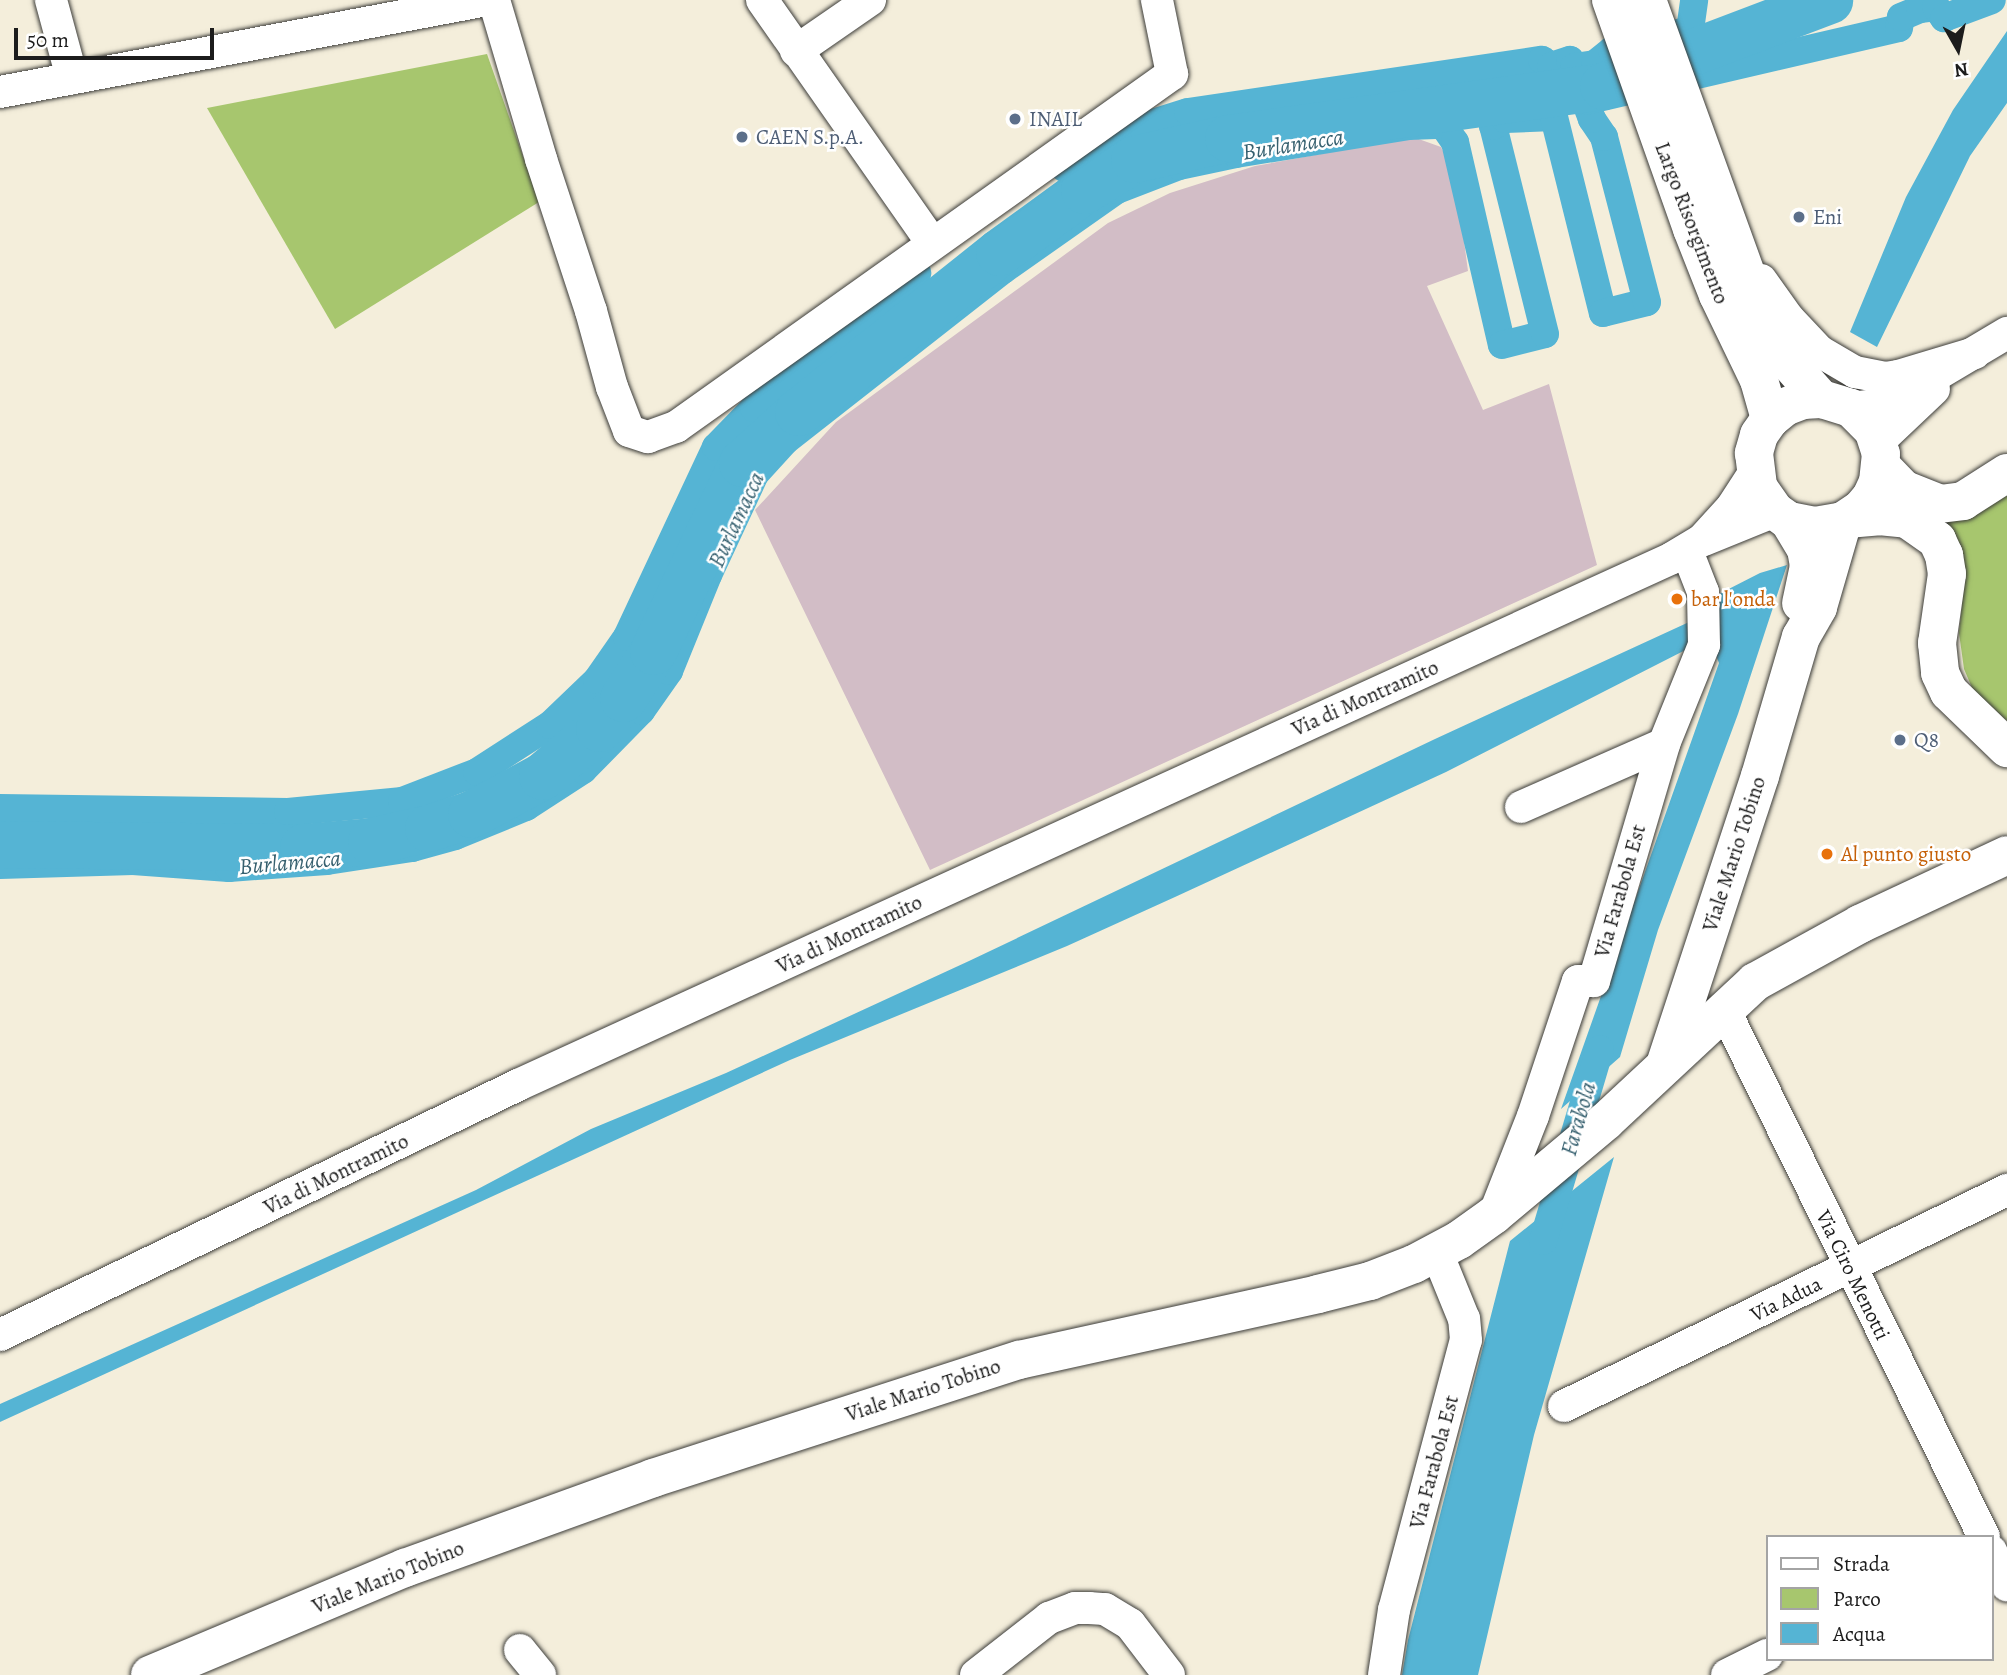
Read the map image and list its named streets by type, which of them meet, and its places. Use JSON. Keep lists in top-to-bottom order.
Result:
{
  "streets": {
    "main road": ["Largo Risorgimento", "Viale Mario Tobino"],
    "street": [
      "Via di Montramito",
      "Via Farabola Est",
      "Via Ciro Menotti",
      "Via Adua"
    ]
  },
  "crossings": [
    ["Largo Risorgimento", "Via di Montramito"],
    ["Largo Risorgimento", "Viale Mario Tobino"],
    ["Via di Montramito", "Viale Mario Tobino"],
    ["Via di Montramito", "Via Farabola Est"],
    ["Viale Mario Tobino", "Via Farabola Est"],
    ["Viale Mario Tobino", "Via Ciro Menotti"],
    ["Via Ciro Menotti", "Via Adua"]
  ],
  "water": ["Burlamacca", "Farabola"],
  "places": [
    "INAIL",
    "CAEN S.p.A.",
    "Eni",
    "bar l'onda",
    "Q8",
    "Al punto giusto"
  ],
  "legend": ["Strada", "Parco", "Acqua"],
  "scale_bar": "50 m",
  "north": "bottom"
}
